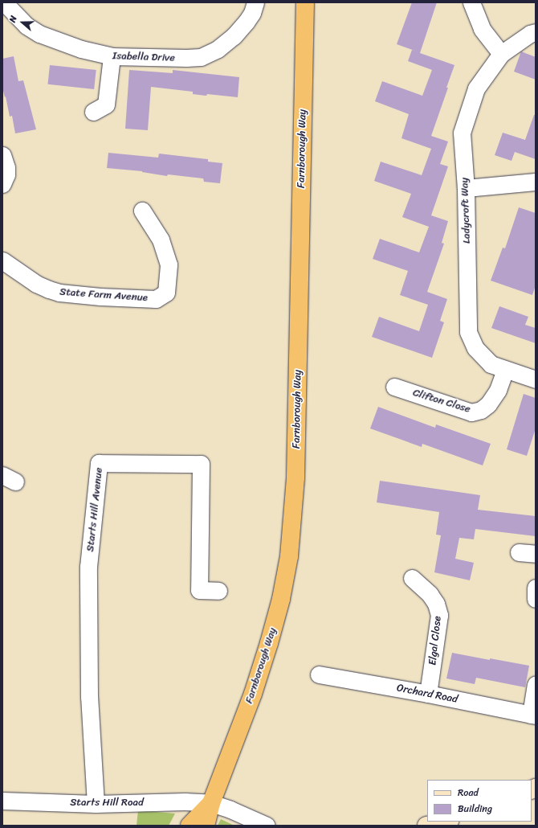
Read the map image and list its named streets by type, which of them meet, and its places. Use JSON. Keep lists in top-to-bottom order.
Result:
{
  "streets": {
    "highway": ["Farnborough Way"],
    "street": [
      "Isabella Drive",
      "Ladycroft Way",
      "State Farm Avenue",
      "Clifton Close",
      "Starts Hill Avenue",
      "Elgal Close",
      "Orchard Road",
      "Starts Hill Road"
    ]
  },
  "crossings": [
    ["Farnborough Way", "Starts Hill Road"],
    ["Ladycroft Way", "Clifton Close"],
    ["Starts Hill Avenue", "Starts Hill Road"],
    ["Elgal Close", "Orchard Road"]
  ],
  "legend": ["Road", "Building"],
  "north": "left"
}
